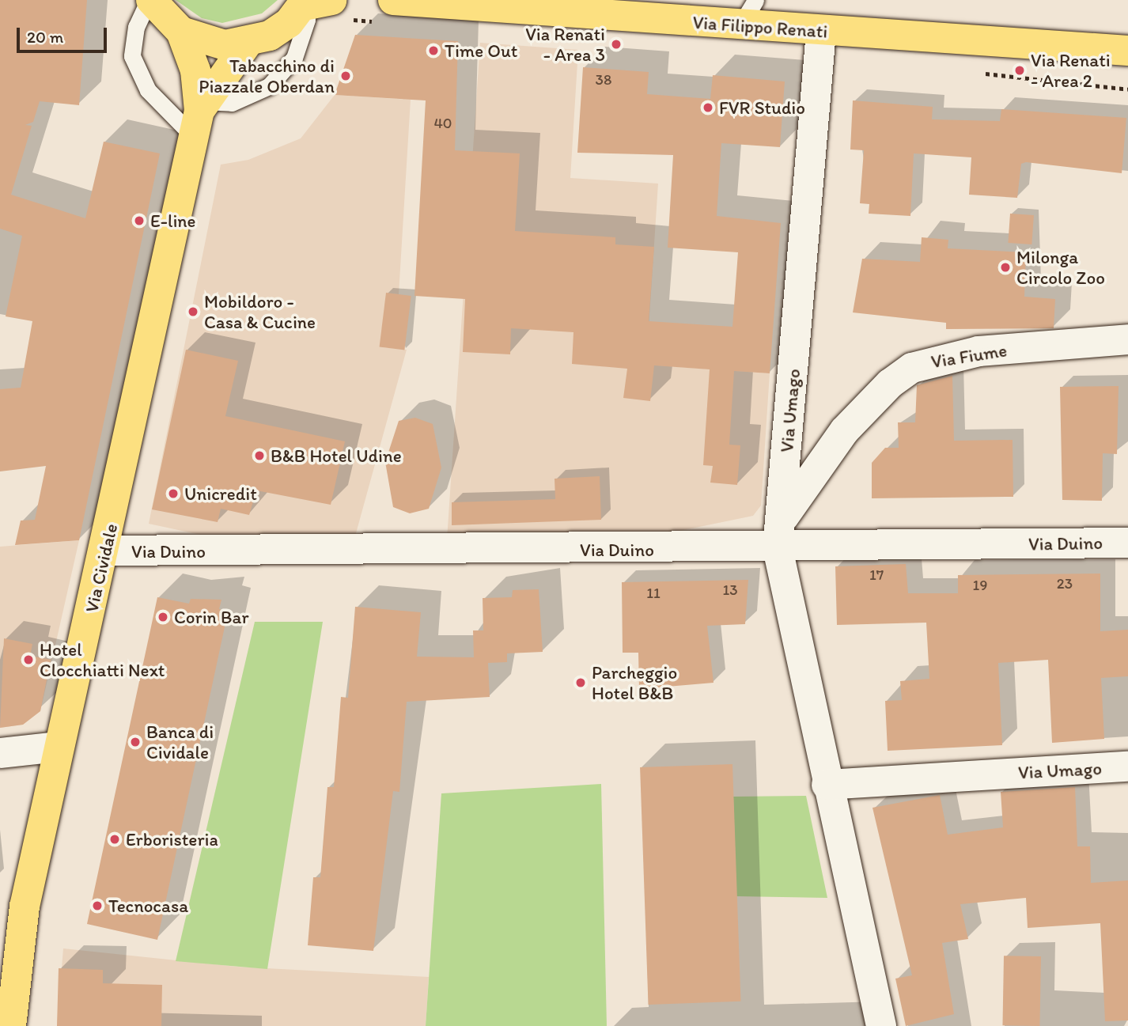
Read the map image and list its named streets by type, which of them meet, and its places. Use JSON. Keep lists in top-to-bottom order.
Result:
{
  "streets": {
    "main road": ["Via Filippo Renati", "Via Cividale"],
    "street": ["Via Fiume", "Via Umago", "Via Duino"]
  },
  "crossings": [
    ["Via Filippo Renati", "Via Umago"],
    ["Via Fiume", "Via Umago"],
    ["Via Fiume", "Via Duino"],
    ["Via Umago", "Via Duino"],
    ["Via Duino", "Via Cividale"]
  ],
  "places": [
    "Via Renati - Area 3",
    "Time Out",
    "Via Renati - Area 2",
    "Tabacchino di Piazzale Oberdan",
    "FVR Studio",
    "E-line",
    "Milonga Circolo Zoo",
    "Mobildoro - Casa & Cucine",
    "B&B Hotel Udine",
    "Unicredit",
    "Corin Bar",
    "Hotel Clocchiatti Next",
    "Parcheggio Hotel B&B",
    "Banca di Cividale",
    "Erboristeria",
    "Tecnocasa"
  ],
  "house_numbers": [
    "38",
    "40",
    "17",
    "23",
    "19",
    "13",
    "11"
  ],
  "scale_bar": "20 m"
}
